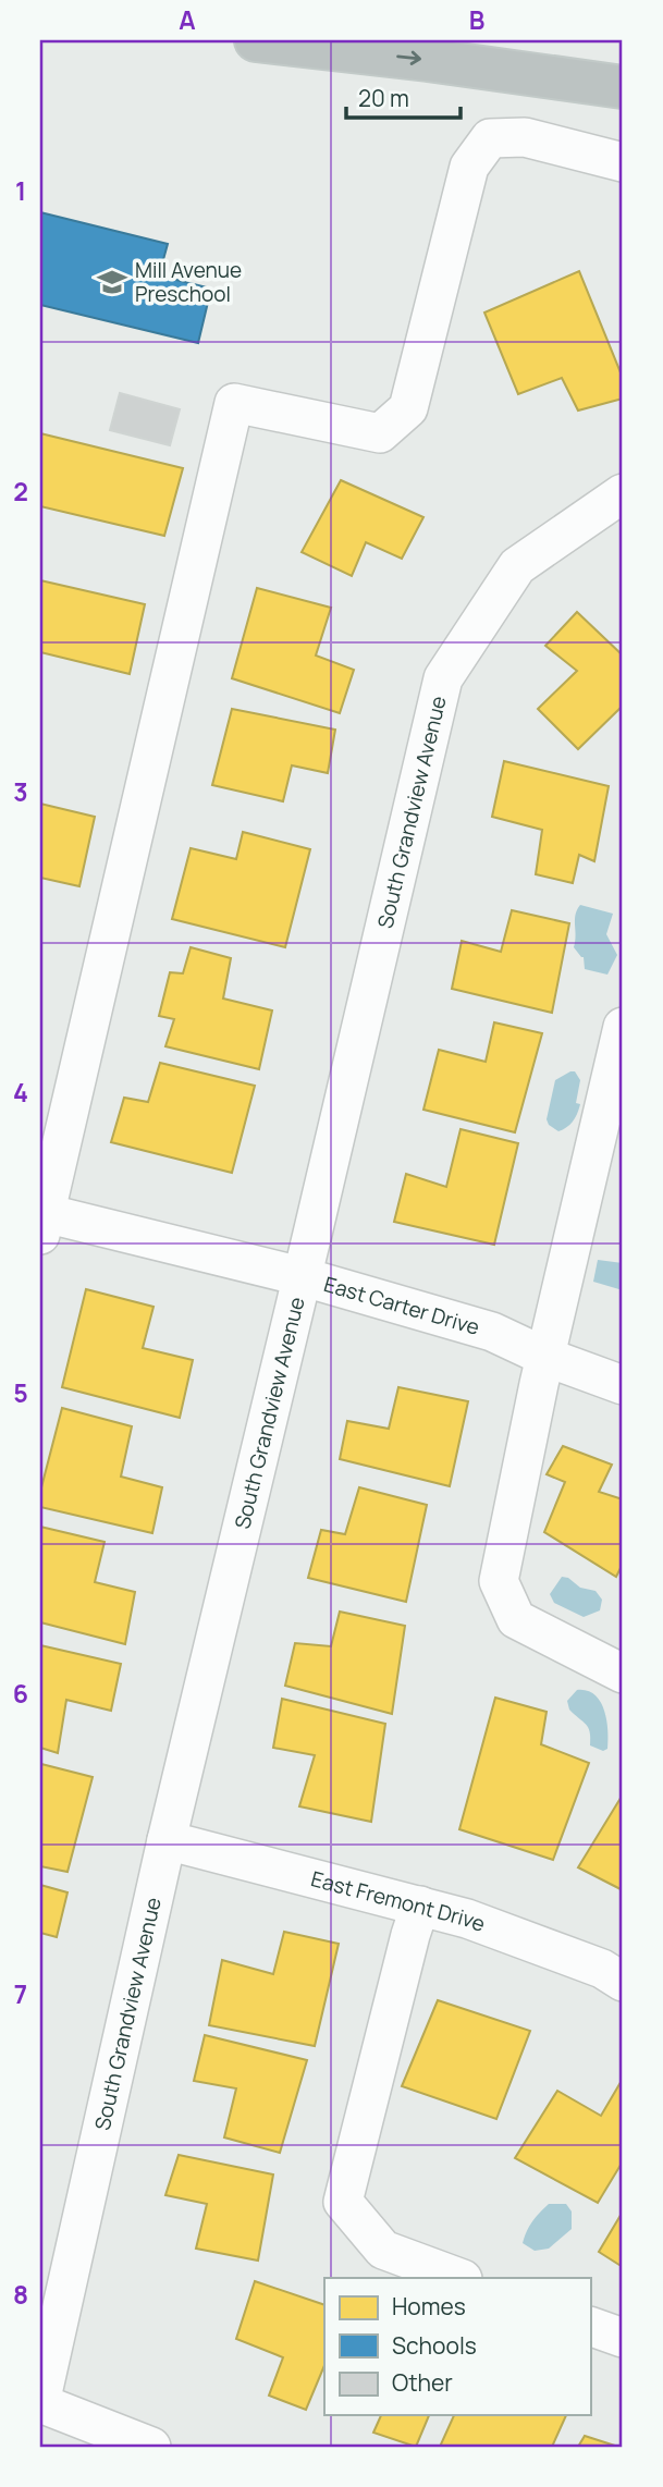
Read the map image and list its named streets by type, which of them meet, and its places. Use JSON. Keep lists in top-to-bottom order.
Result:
{
  "streets": {
    "street": ["South Grandview Avenue", "East Carter Drive", "East Fremont Drive"]
  },
  "crossings": [
    ["South Grandview Avenue", "East Carter Drive"],
    ["South Grandview Avenue", "East Fremont Drive"]
  ],
  "places": {
    "school or university": ["Mill Avenue Preschool"]
  },
  "legend": ["Homes", "Schools", "Other"],
  "scale_bar": "20 m",
  "grid": {
    "columns": ["A", "B"],
    "rows": [
      "1",
      "2",
      "3",
      "4",
      "5",
      "6",
      "7",
      "8"
    ]
  }
}
